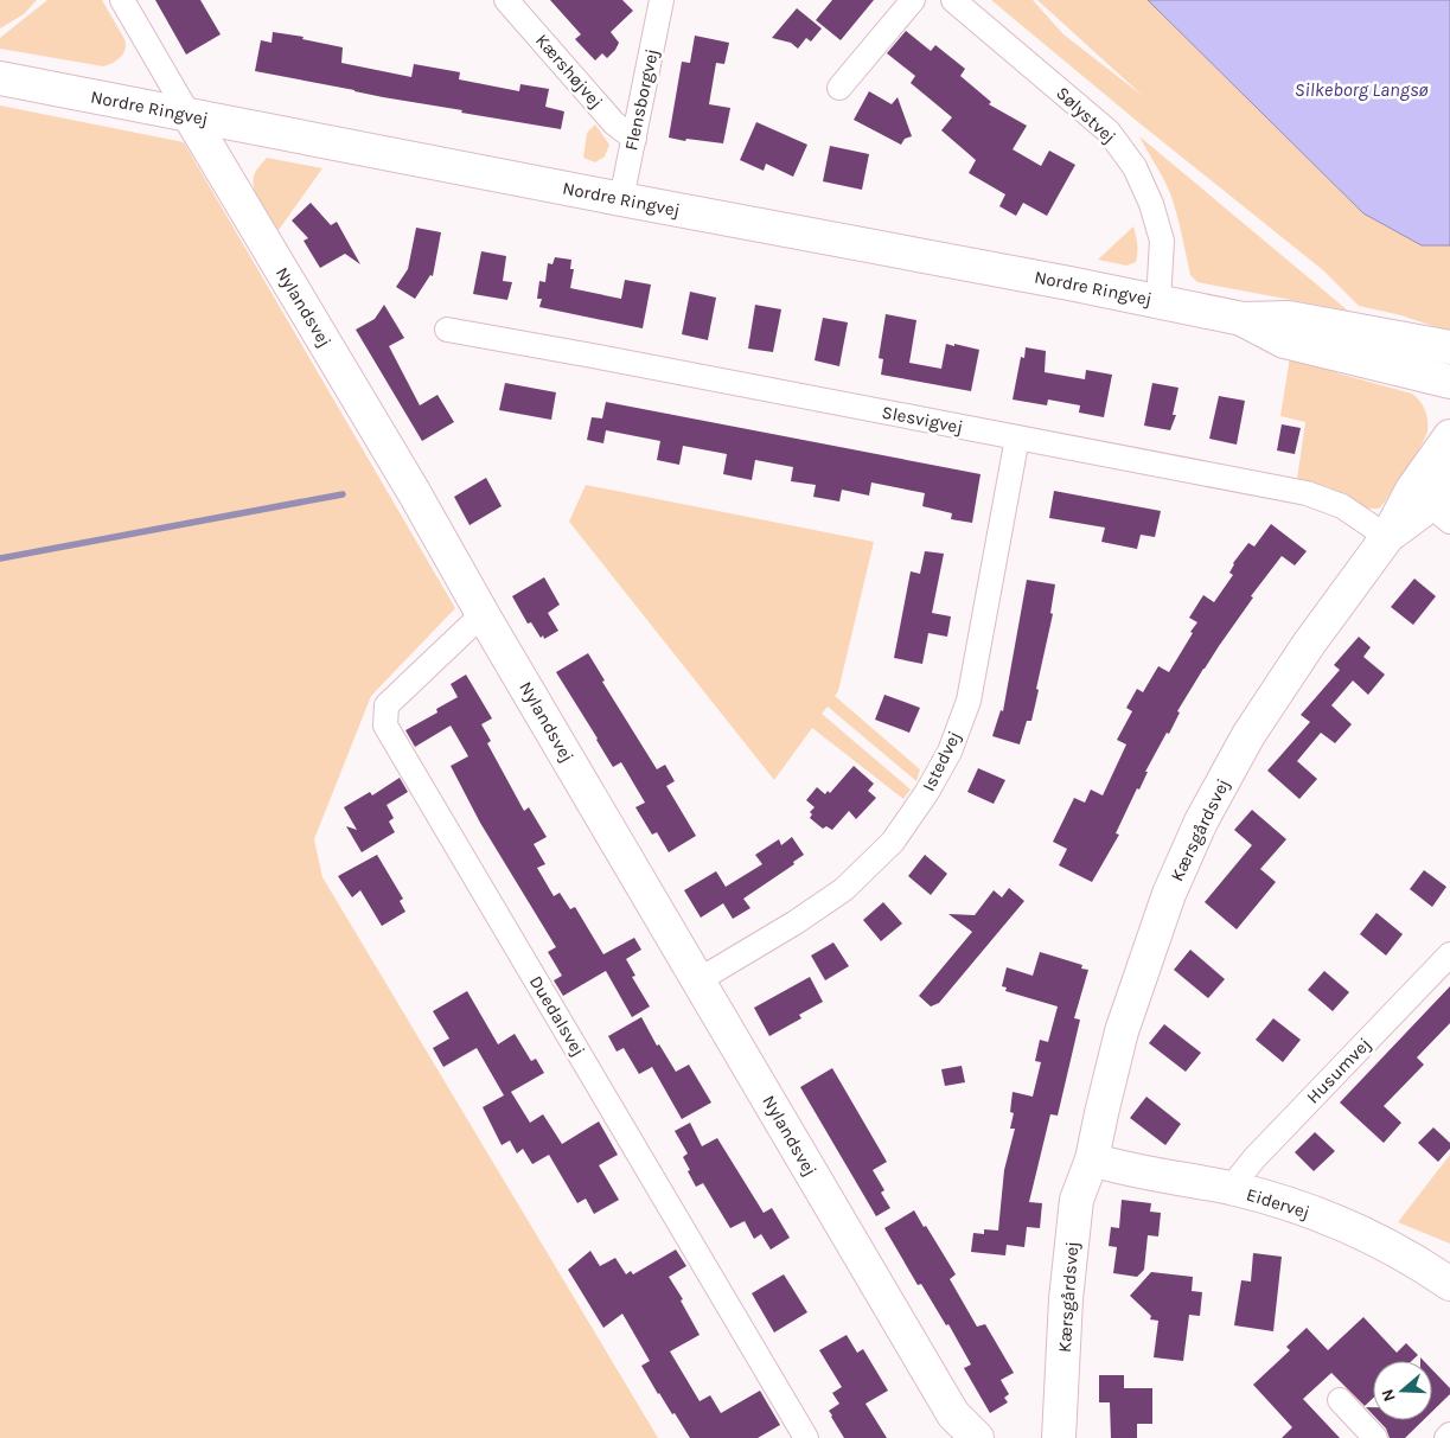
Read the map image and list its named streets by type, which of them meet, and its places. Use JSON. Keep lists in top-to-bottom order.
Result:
{
  "streets": {
    "street": [
      "Kærshøjvej",
      "Flensborgvej",
      "Nordre Ringvej",
      "Sølystvej",
      "Nylandsvej",
      "Slesvigvej",
      "Istedvej",
      "Kærsgårdsvej",
      "Duedalsvej",
      "Husumvej",
      "Eidervej"
    ]
  },
  "crossings": [
    ["Kærshøjvej", "Flensborgvej"],
    ["Flensborgvej", "Nordre Ringvej"],
    ["Nordre Ringvej", "Sølystvej"],
    ["Nordre Ringvej", "Nylandsvej"],
    ["Nylandsvej", "Istedvej"],
    ["Nylandsvej", "Duedalsvej"],
    ["Slesvigvej", "Istedvej"],
    ["Slesvigvej", "Kærsgårdsvej"],
    ["Kærsgårdsvej", "Eidervej"],
    ["Husumvej", "Eidervej"]
  ],
  "water": ["Silkeborg Langsø"],
  "north": "left"
}
